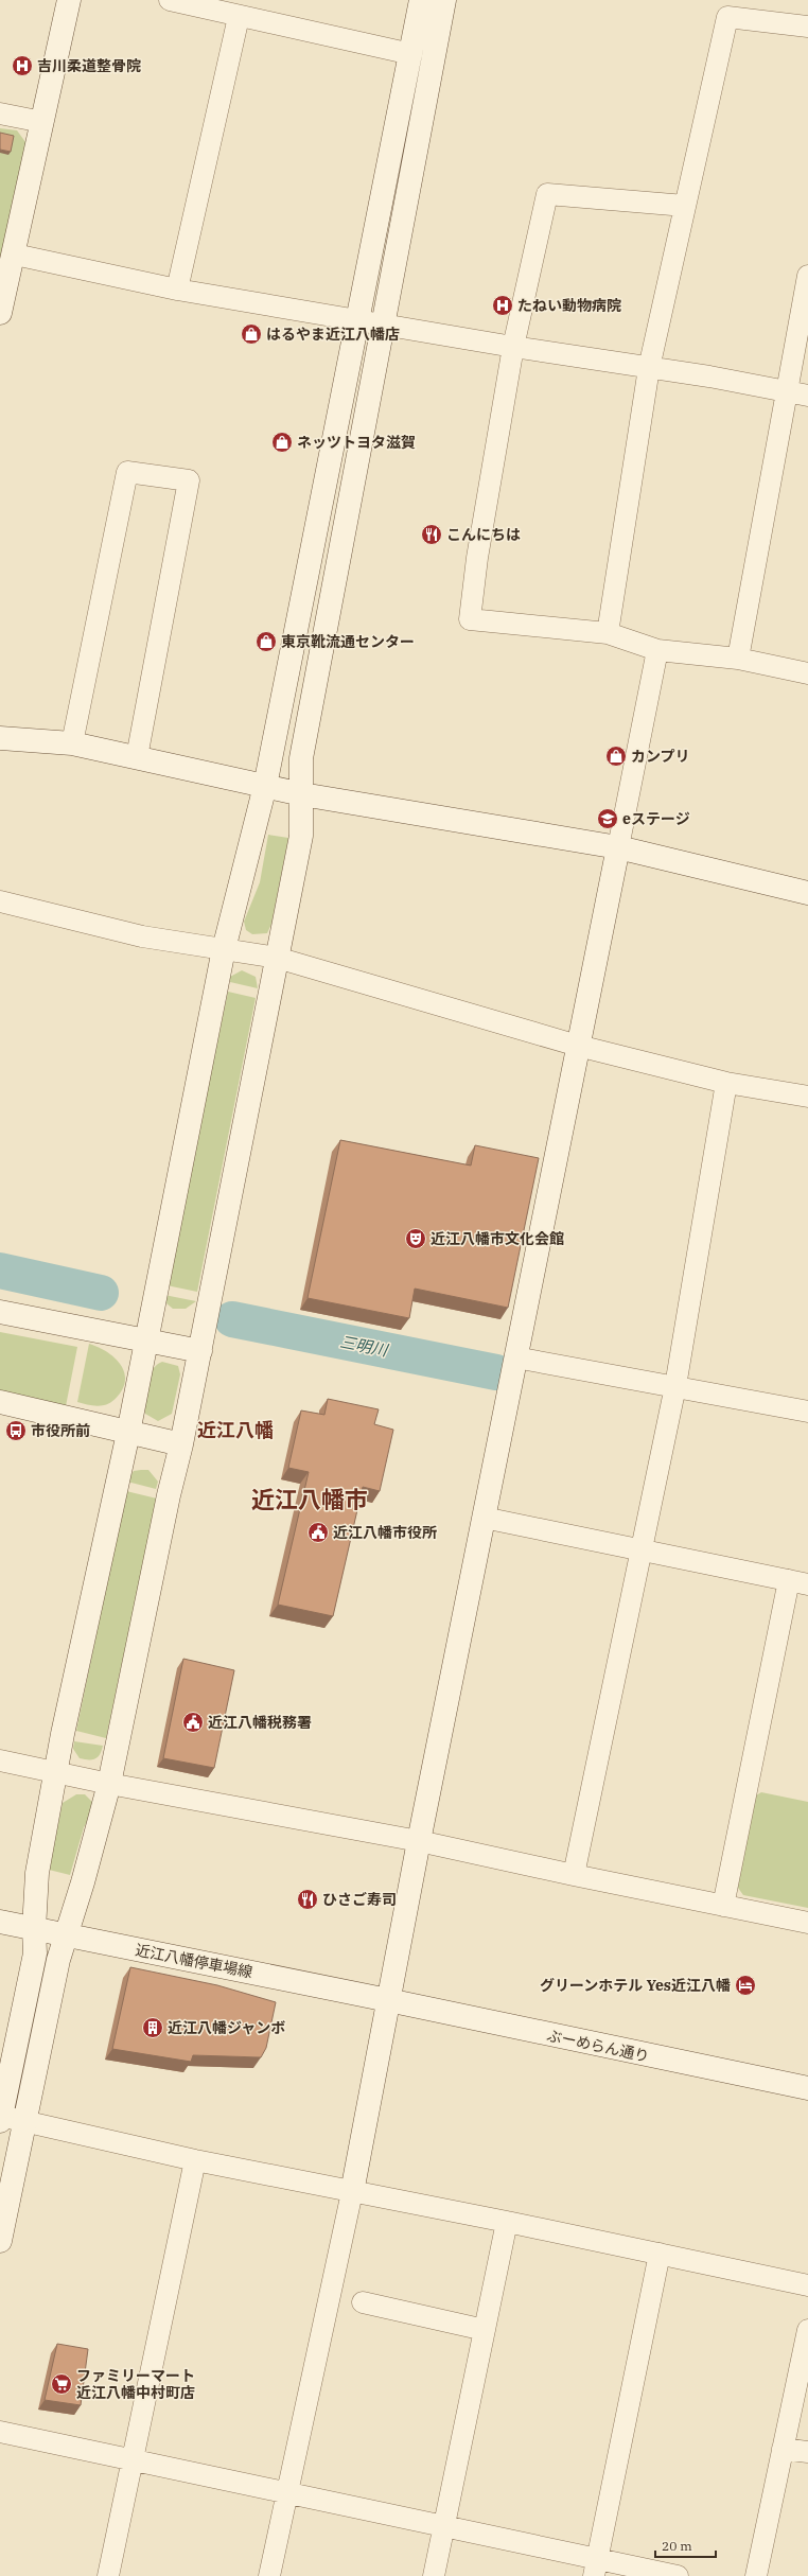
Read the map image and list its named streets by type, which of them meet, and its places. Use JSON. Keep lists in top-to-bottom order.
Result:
{
  "streets": {
    "street": ["近江八幡停車場線", "ぶーめらん通り"]
  },
  "crossings": [
    ["近江八幡停車場線", "ぶーめらん通り"]
  ],
  "districts": ["近江八幡", "近江八幡市"],
  "water": ["三明川"],
  "places": {
    "hospital": ["吉川柔道整骨院", "たねい動物病院"],
    "shop": [
      "はるやま近江八幡店",
      "ネッツトヨタ滋賀",
      "東京靴流通センター",
      "カンプリ"
    ],
    "restaurant": ["こんにちは", "ひさご寿司"],
    "school or university": ["eステージ"],
    "theatre": ["近江八幡市文化会館"],
    "bus stop": ["市役所前"],
    "public building": ["近江八幡市役所", "近江八幡税務署"],
    "hotel": ["グリーンホテル Yes近江八幡"],
    "building": ["近江八幡ジャンボ"],
    "supermarket": ["ファミリーマート 近江八幡中村町店"]
  },
  "scale_bar": "20 m"
}
